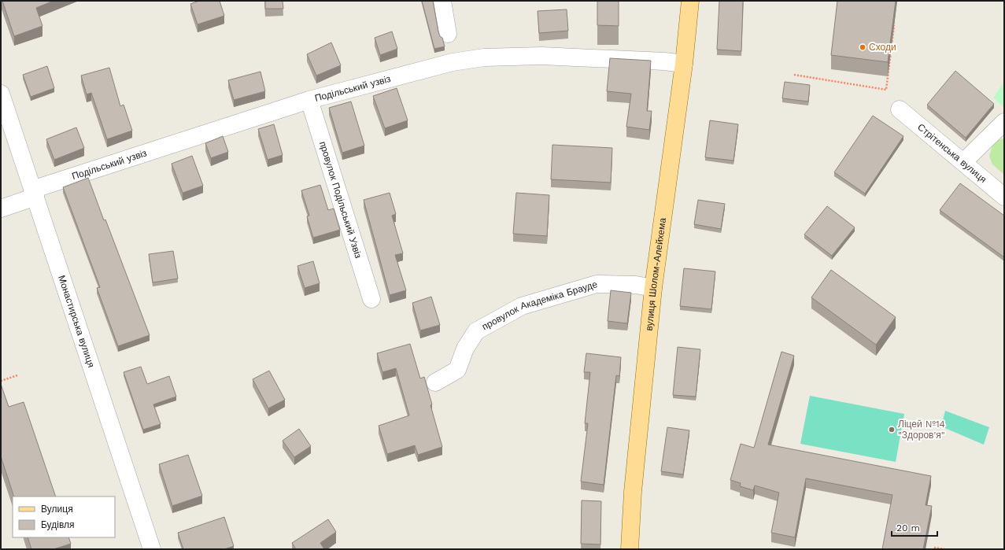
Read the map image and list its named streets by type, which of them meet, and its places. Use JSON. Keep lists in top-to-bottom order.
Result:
{
  "streets": {
    "main road": ["вулиця Шолом-Алейхема"],
    "street": [
      "Подільський узвіз",
      "Стрітенська вулиця",
      "провулок Подільський Узвіз",
      "провулок Академіка Брауде",
      "Монастирська вулиця"
    ]
  },
  "crossings": [
    ["Подільський узвіз", "провулок Подільський Узвіз"],
    ["Подільський узвіз", "вулиця Шолом-Алейхема"],
    ["Подільський узвіз", "Монастирська вулиця"],
    ["вулиця Шолом-Алейхема", "провулок Академіка Брауде"]
  ],
  "places": ["Сходи", "Ліцей №14 \"Здоров'я\""],
  "legend": ["Вулиця", "Будівля"],
  "scale_bar": "20 m"
}
